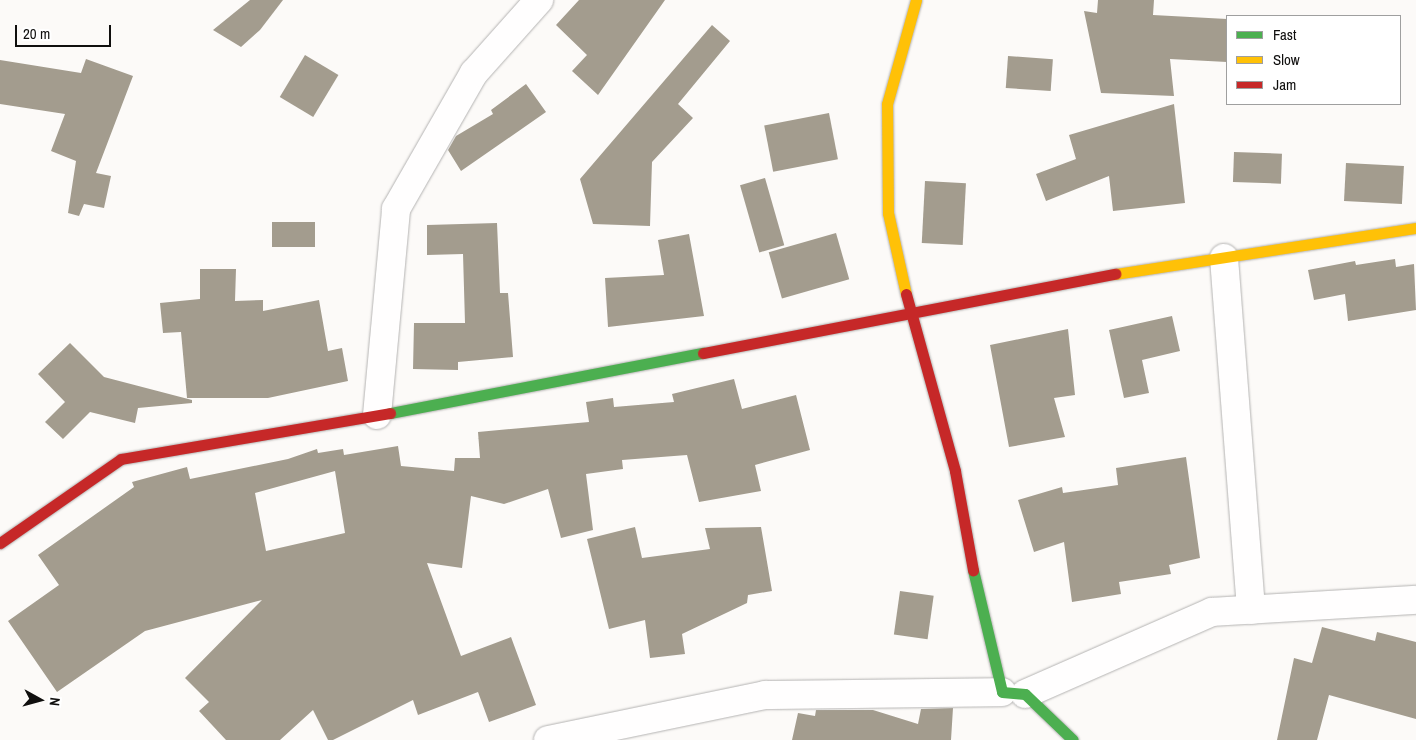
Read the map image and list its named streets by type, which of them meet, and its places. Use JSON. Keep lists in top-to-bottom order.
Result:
{
  "legend": ["Fast", "Slow", "Jam"],
  "scale_bar": "20 m",
  "north": "right"
}
